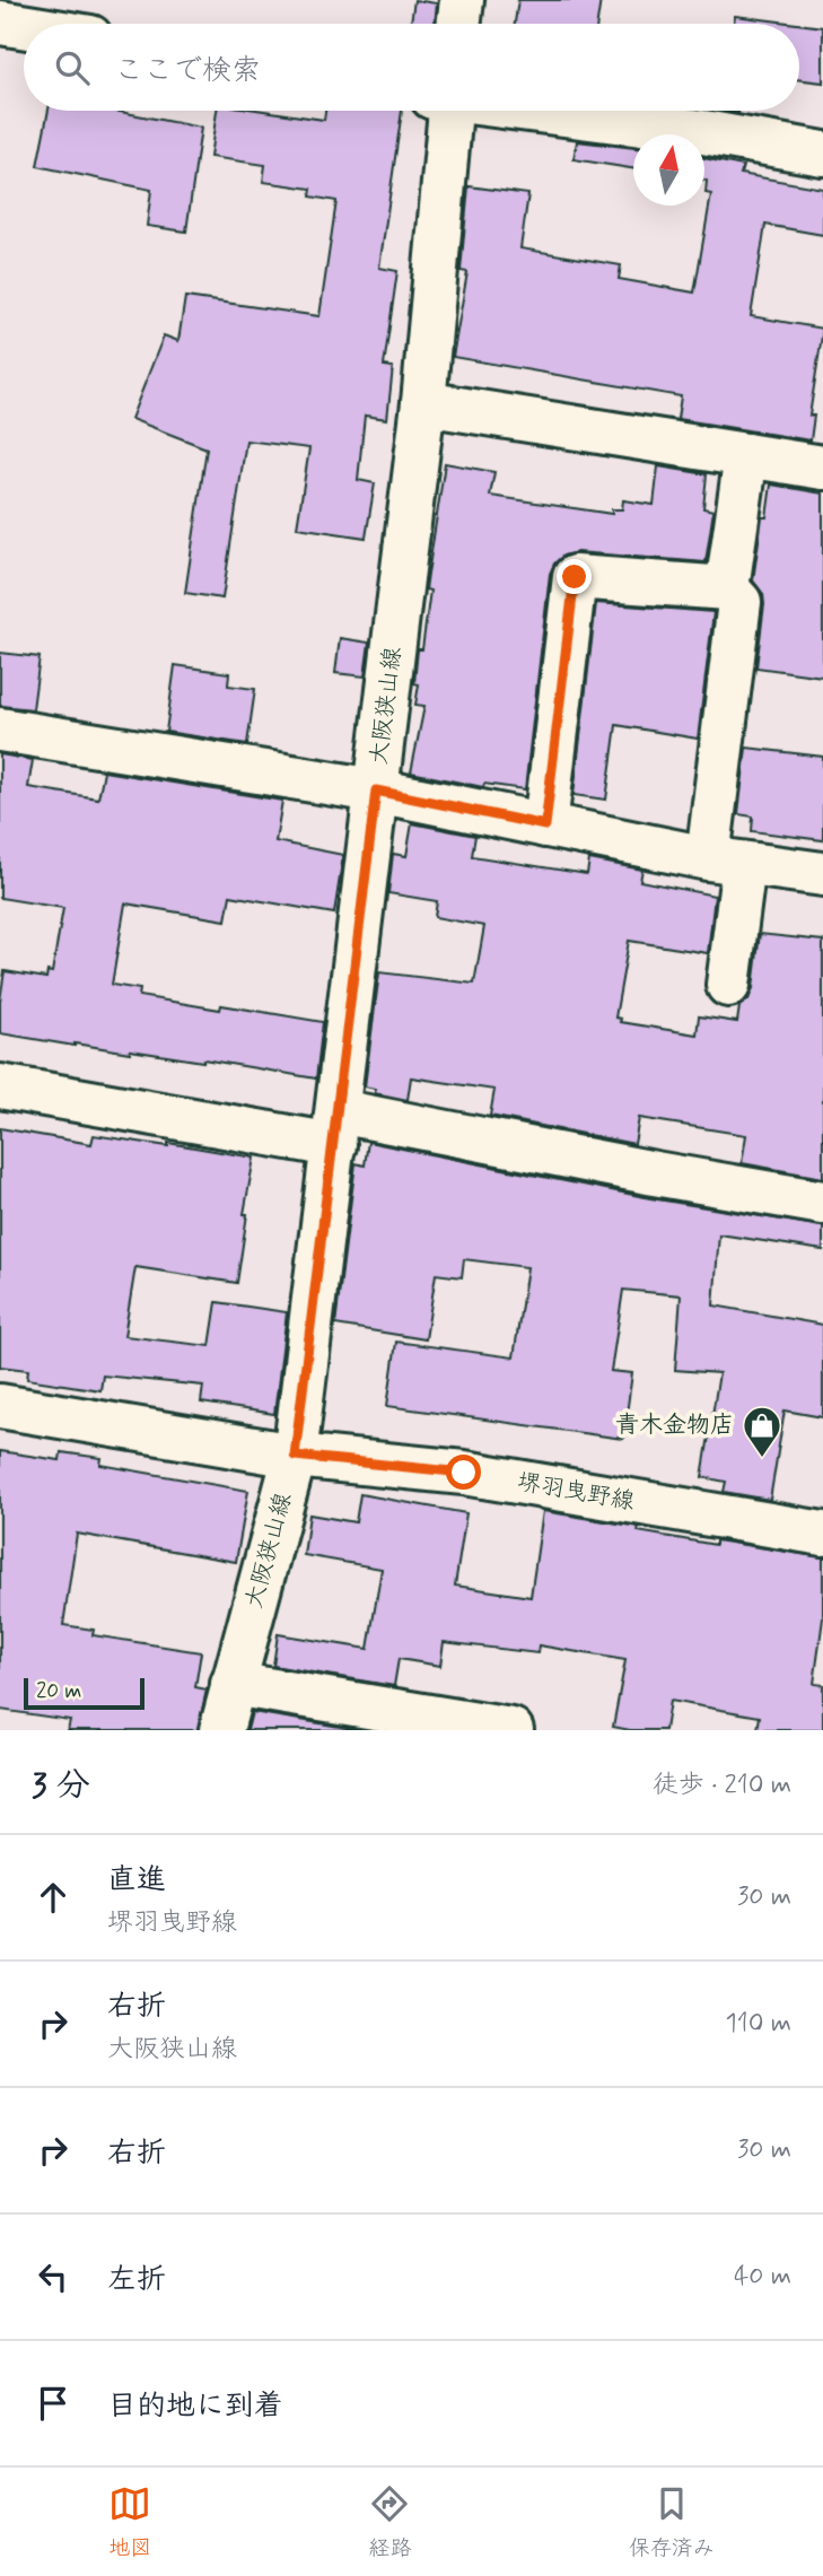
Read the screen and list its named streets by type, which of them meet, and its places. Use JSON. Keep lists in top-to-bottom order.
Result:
{
  "streets": {
    "street": ["大阪狭山線", "堺羽曳野線"]
  },
  "crossings": [
    ["大阪狭山線", "堺羽曳野線"]
  ],
  "places": {
    "shop": ["青木金物店"]
  },
  "scale_bar": "20 m",
  "north": "top",
  "page": {
    "search": "ここで検索",
    "scale": "20 m",
    "heading": ["3 分", "徒歩 · 210 m"],
    "list": [
      ["直進", "堺羽曳野線", "30 m"],
      ["右折", "大阪狭山線", "110 m"],
      ["右折", "30 m"],
      ["左折", "40 m"],
      "目的地に到着"
    ],
    "nav": ["地図", "経路", "保存済み"]
  }
}
